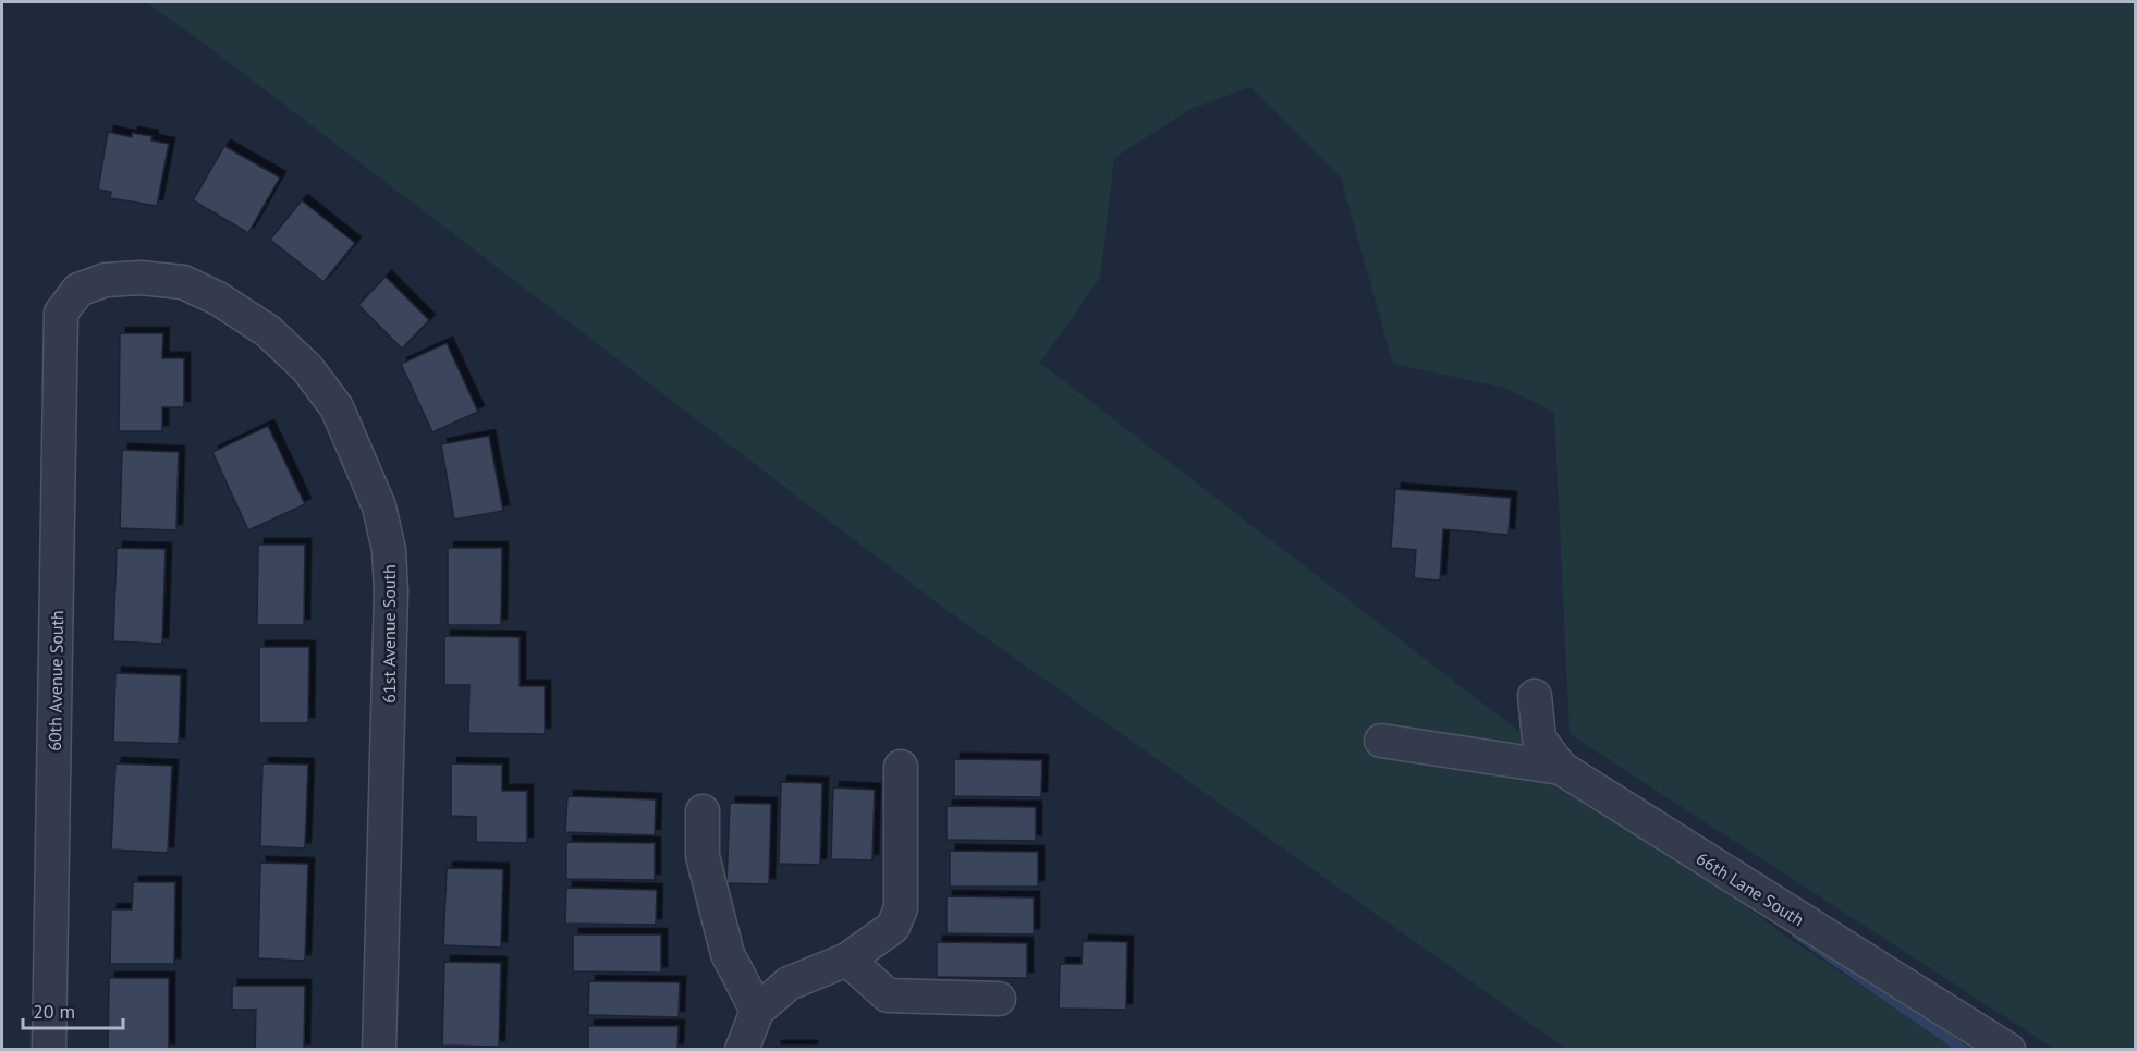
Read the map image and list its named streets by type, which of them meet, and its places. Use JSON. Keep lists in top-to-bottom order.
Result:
{
  "streets": {
    "street": ["61st Avenue South", "60th Avenue South", "66th Lane South"]
  },
  "crossings": [
    ["61st Avenue South", "60th Avenue South"]
  ],
  "scale_bar": "20 m"
}
